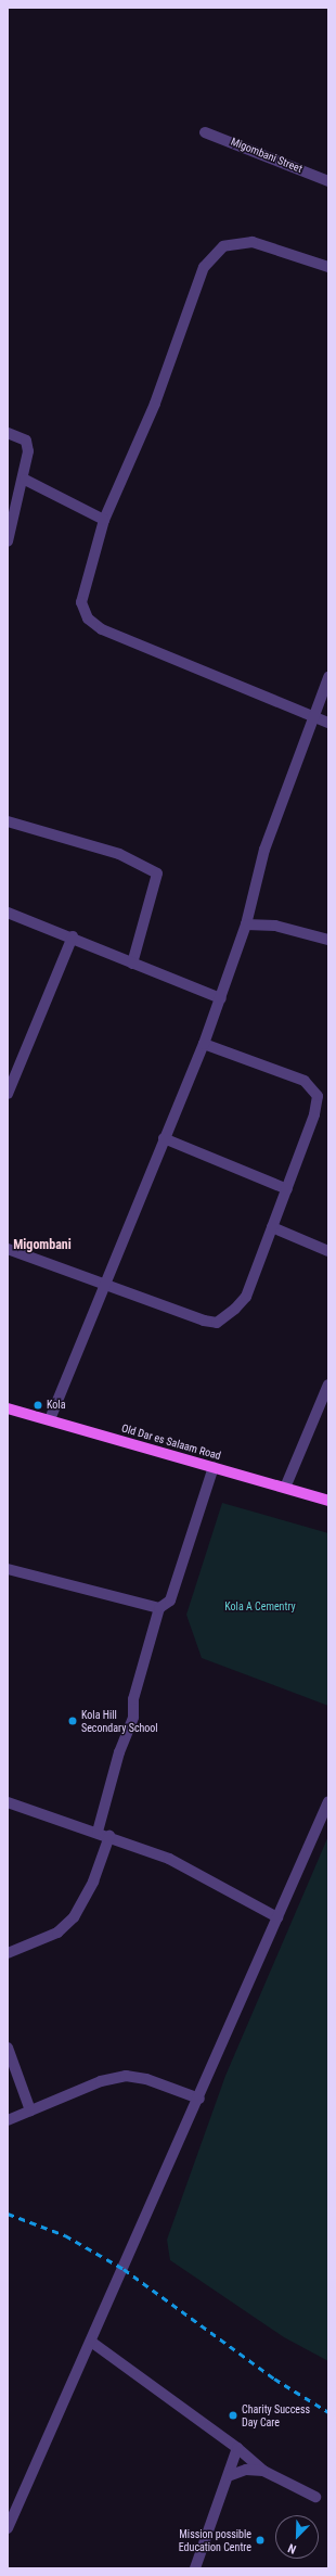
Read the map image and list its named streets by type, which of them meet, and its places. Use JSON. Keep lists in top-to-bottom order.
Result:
{
  "streets": {
    "main road": ["Old Dar es Salaam Road"],
    "street": ["Migombani Street"]
  },
  "districts": ["Migombani"],
  "parks": ["Kola A Cementry"],
  "places": [
    "Kola",
    "Kola Hill Secondary School",
    "Charity Success Day Care",
    "Mission possible Education Centre"
  ],
  "north": "bottom left"
}
